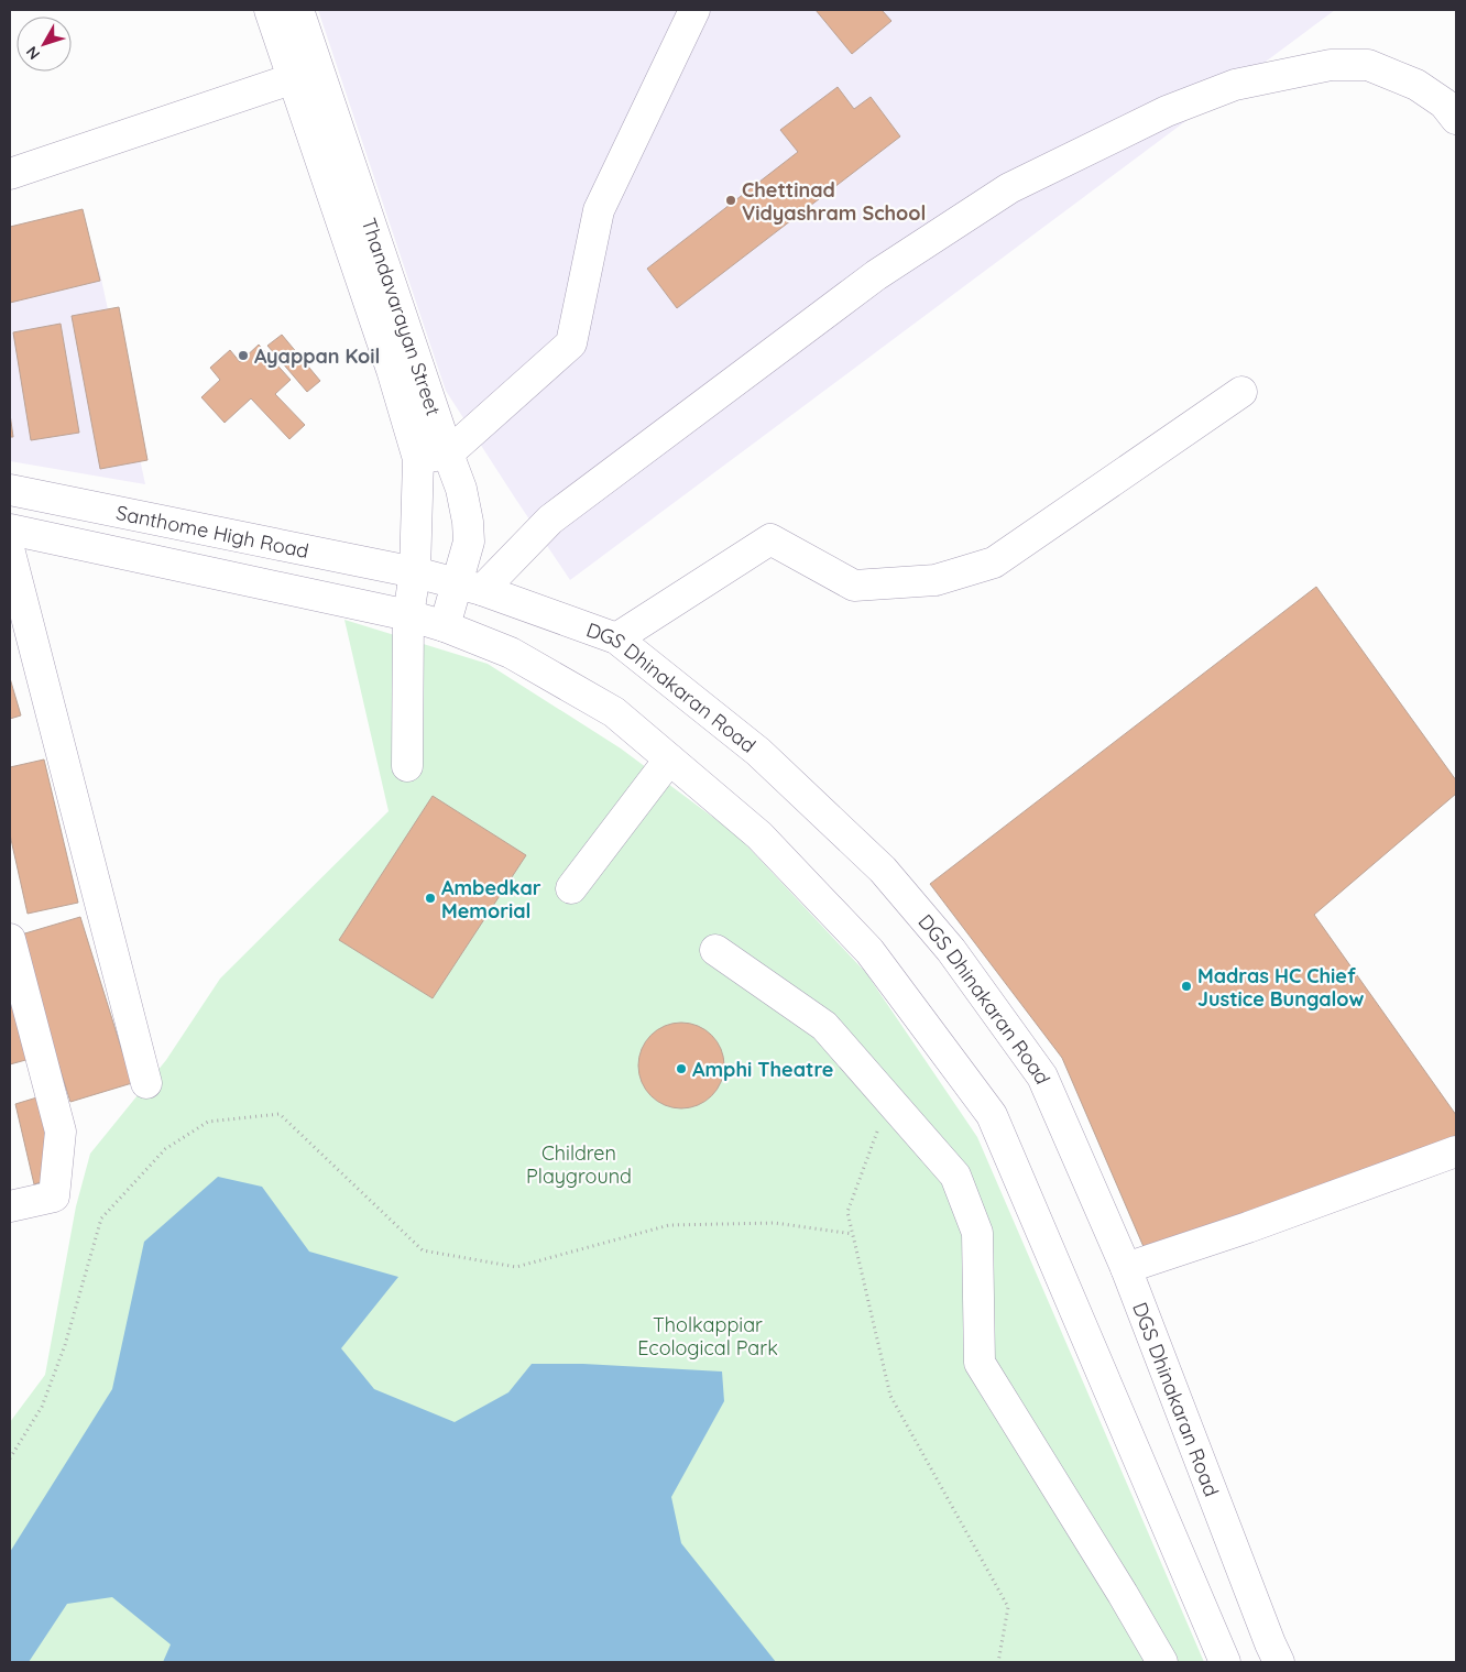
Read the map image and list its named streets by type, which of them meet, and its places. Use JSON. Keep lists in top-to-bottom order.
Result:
{
  "streets": {
    "main road": ["Thandavarayan Street", "Santhome High Road", "DGS Dhinakaran Road"]
  },
  "crossings": [
    ["Thandavarayan Street", "Santhome High Road"],
    ["Thandavarayan Street", "DGS Dhinakaran Road"],
    ["Santhome High Road", "DGS Dhinakaran Road"]
  ],
  "parks": ["Children Playground", "Tholkappiar Ecological Park"],
  "places": [
    "Chettinad Vidyashram School",
    "Ayappan Koil",
    "Ambedkar Memorial",
    "Madras HC Chief Justice Bungalow",
    "Amphi Theatre"
  ],
  "north": "bottom left"
}
